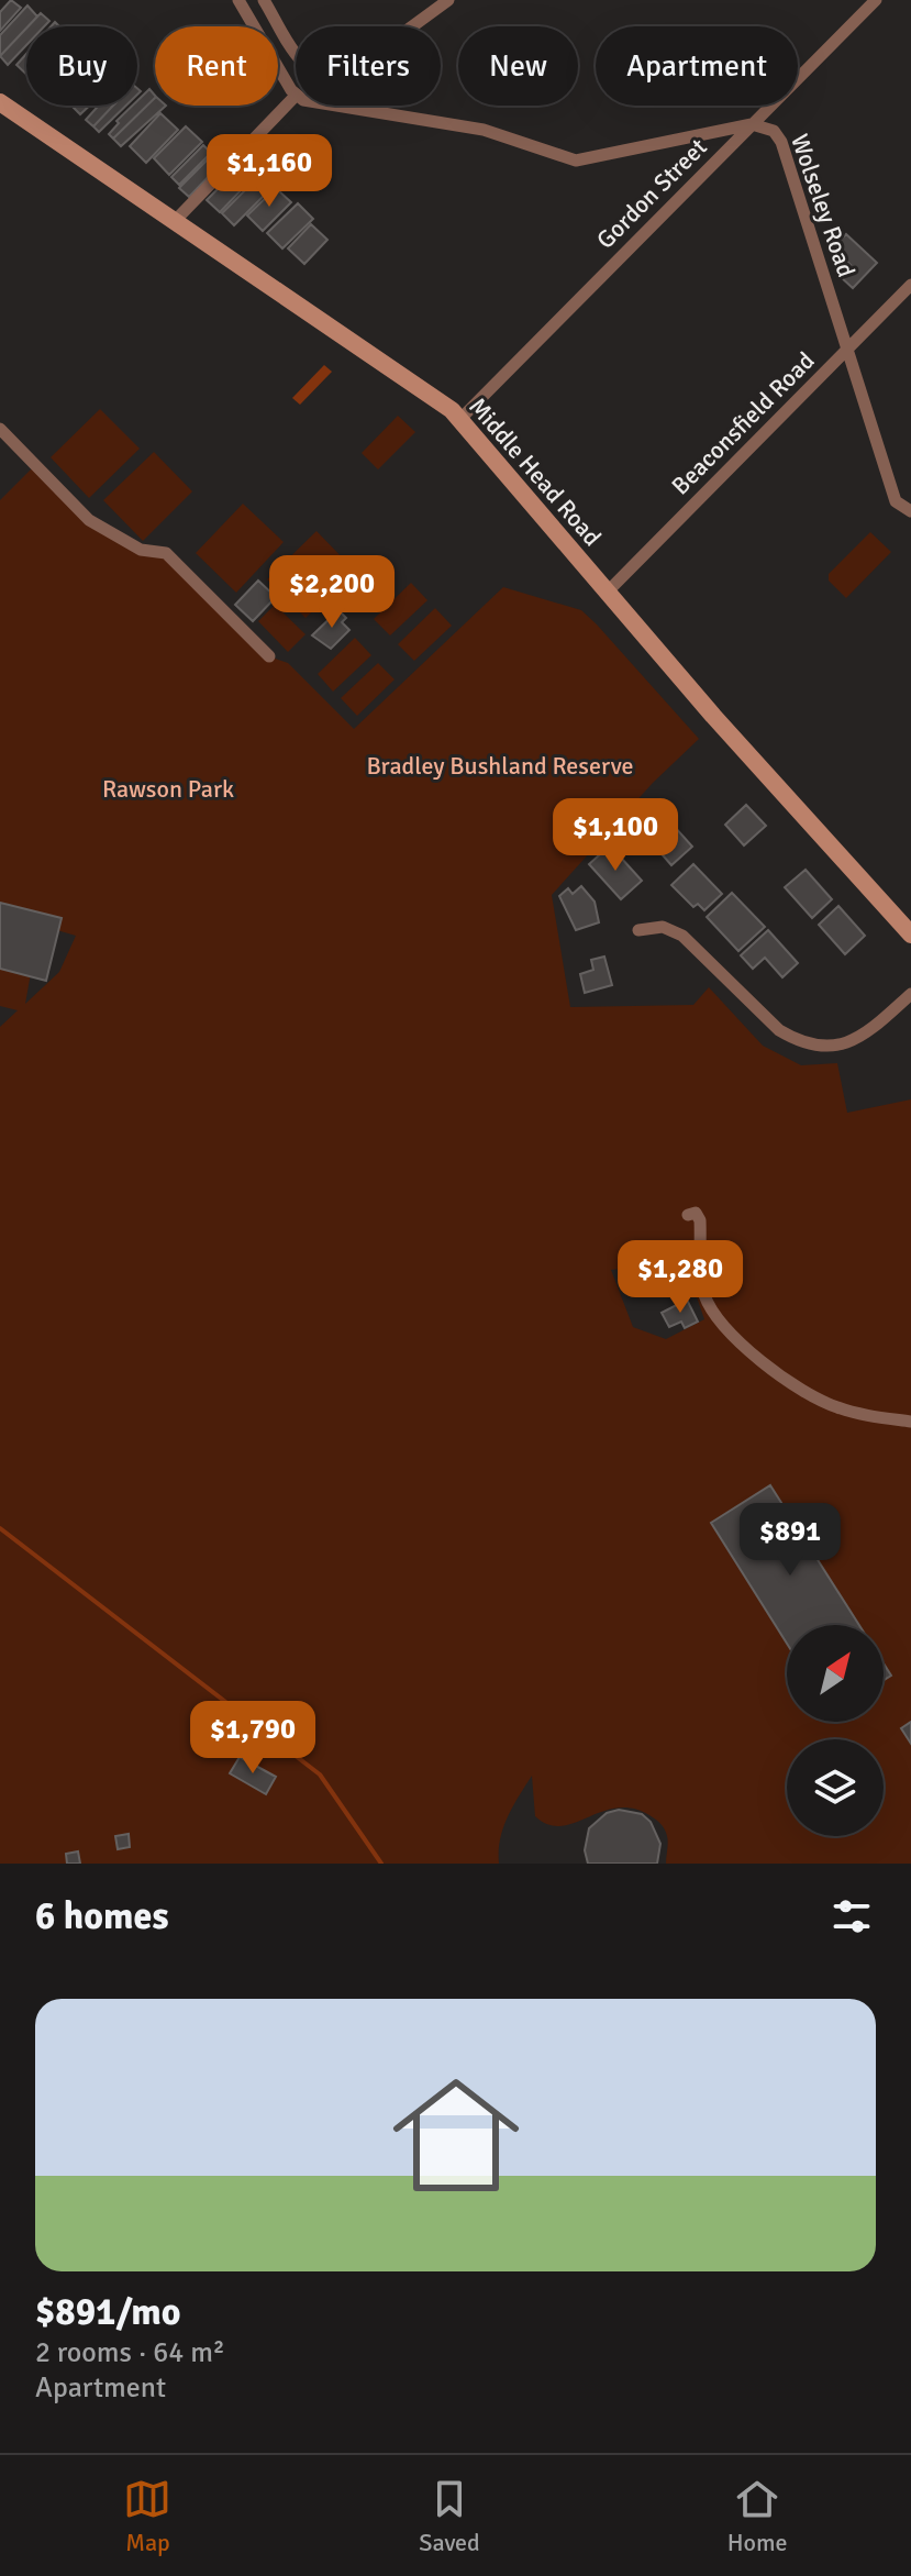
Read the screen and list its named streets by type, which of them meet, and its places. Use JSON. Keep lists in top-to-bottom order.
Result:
{
  "streets": {
    "street": [
      "Gordon Street",
      "Wolseley Road",
      "Beaconsfield Road",
      "Middle Head Road"
    ]
  },
  "crossings": [
    ["Gordon Street", "Wolseley Road"],
    ["Gordon Street", "Middle Head Road"],
    ["Wolseley Road", "Beaconsfield Road"],
    ["Beaconsfield Road", "Middle Head Road"]
  ],
  "parks": ["Bradley Bushland Reserve", "Rawson Park"],
  "north": "top right",
  "page": {
    "chip": [
      "Buy",
      "Rent",
      "Filters",
      "New",
      "Apartment"
    ],
    "price": [
      "$1,160",
      "$2,200",
      "$1,100",
      "$1,280",
      "$891",
      "$1,790"
    ],
    "heading": "6 homes",
    "list": [
      {
        "name": "$891/mo",
        "note": "2 rooms · 64 m² · Apartment"
      }
    ],
    "tabs": ["Map", "Saved", "Home"]
  }
}
